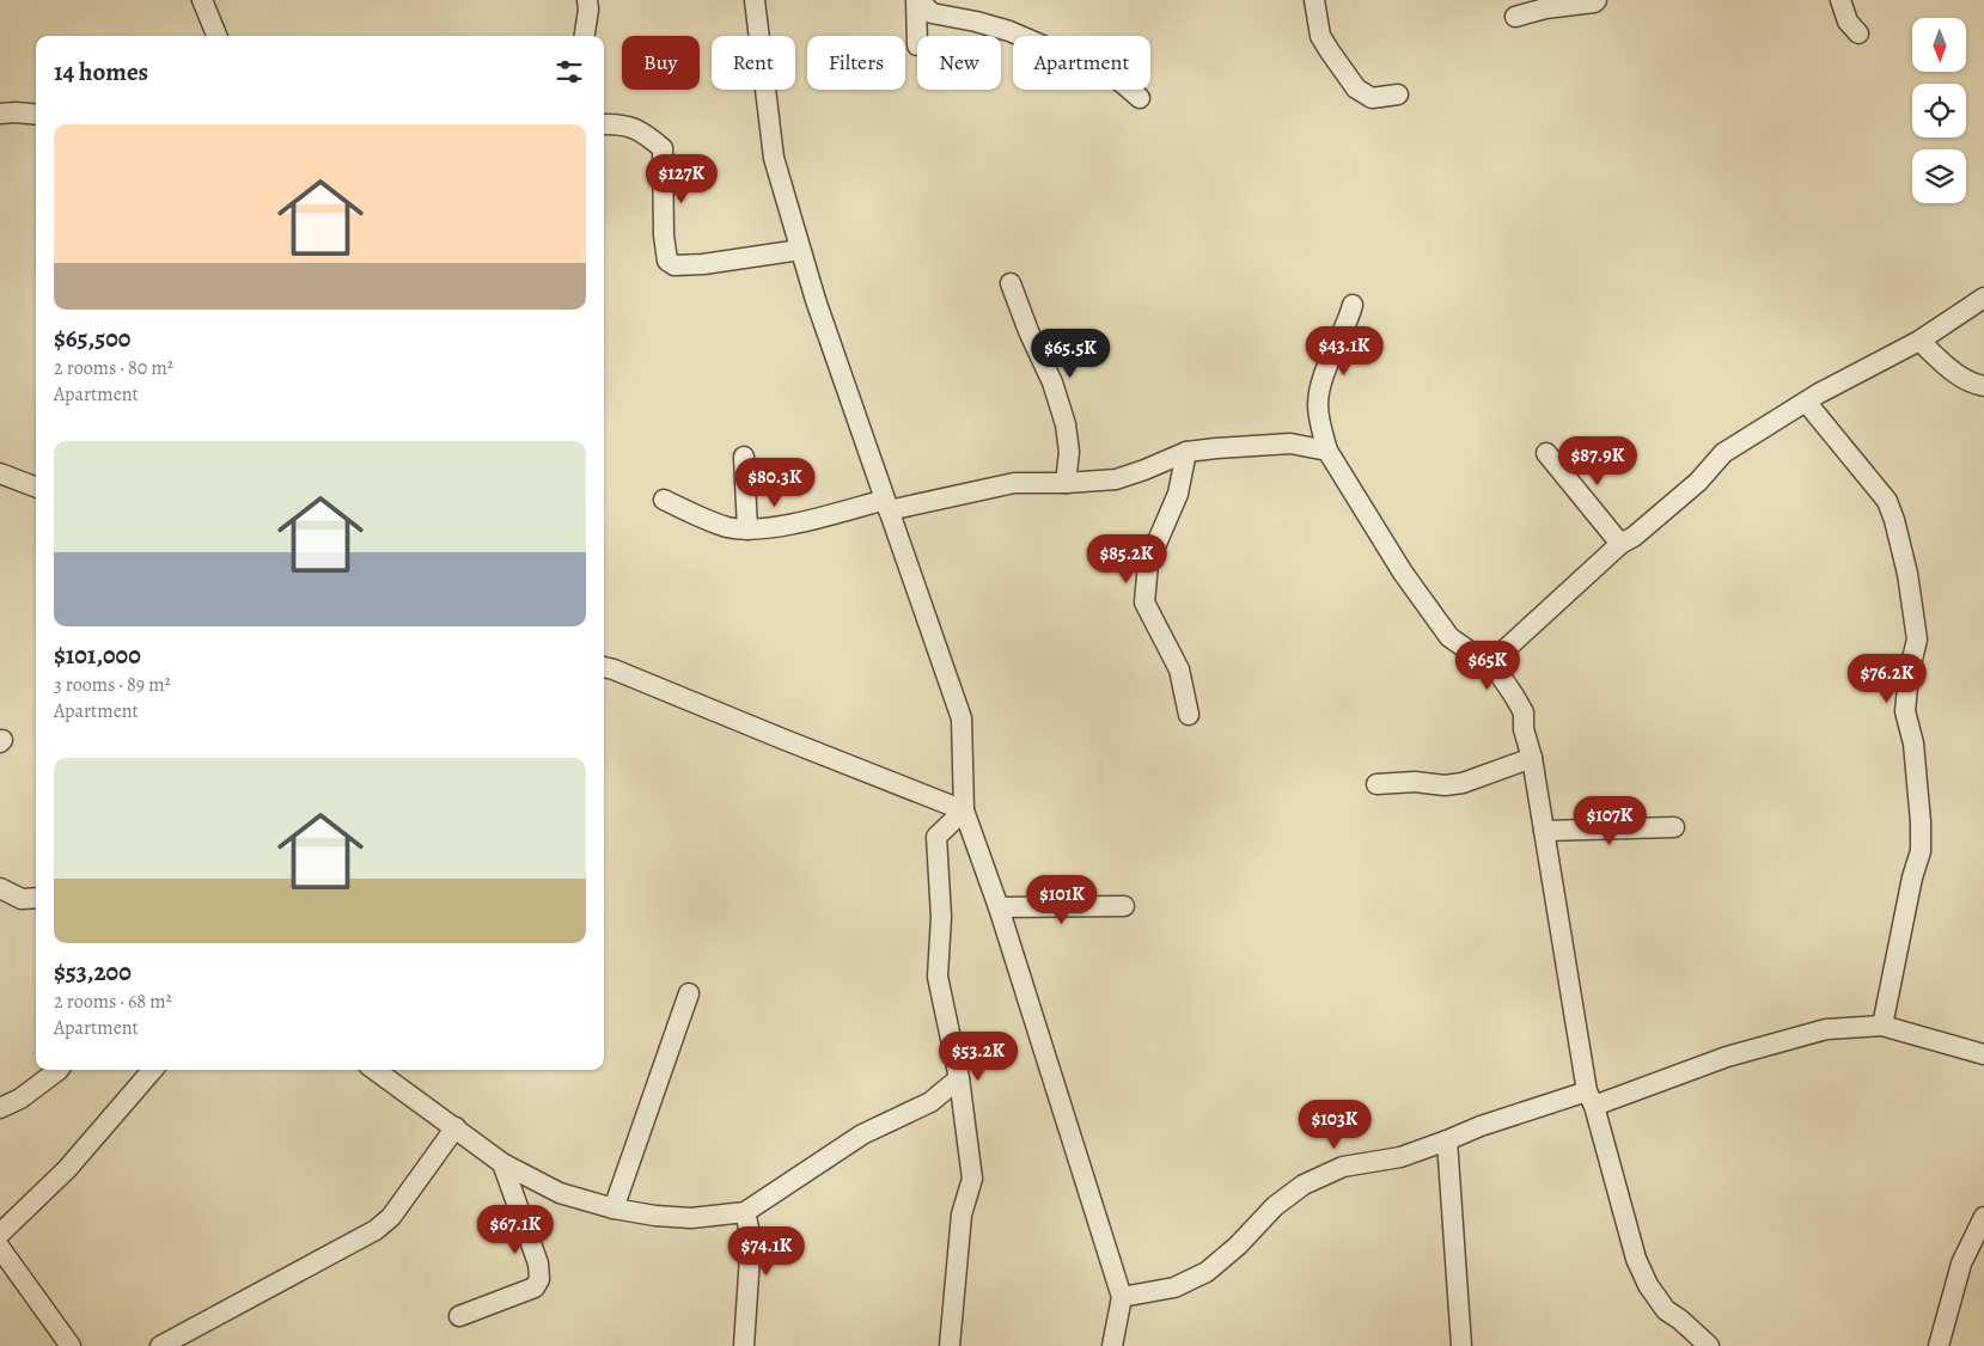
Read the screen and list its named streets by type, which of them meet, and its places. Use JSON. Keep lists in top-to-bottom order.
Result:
{
  "north": "bottom",
  "page": {
    "chip": [
      "Buy",
      "Rent",
      "Filters",
      "New",
      "Apartment"
    ],
    "heading": "14 homes",
    "list": [
      {
        "name": "$65,500",
        "note": "2 rooms · 80 m² · Apartment"
      },
      {
        "name": "$101,000",
        "note": "3 rooms · 89 m² · Apartment"
      },
      {
        "name": "$53,200",
        "note": "2 rooms · 68 m² · Apartment"
      }
    ],
    "price": [
      "$127K",
      "$43.1K",
      "$65.5K",
      "$87.9K",
      "$80.3K",
      "$85.2K",
      "$65K",
      "$76.2K",
      "$107K",
      "$101K",
      "$53.2K",
      "$103K",
      "$67.1K",
      "$74.1K"
    ]
  }
}
